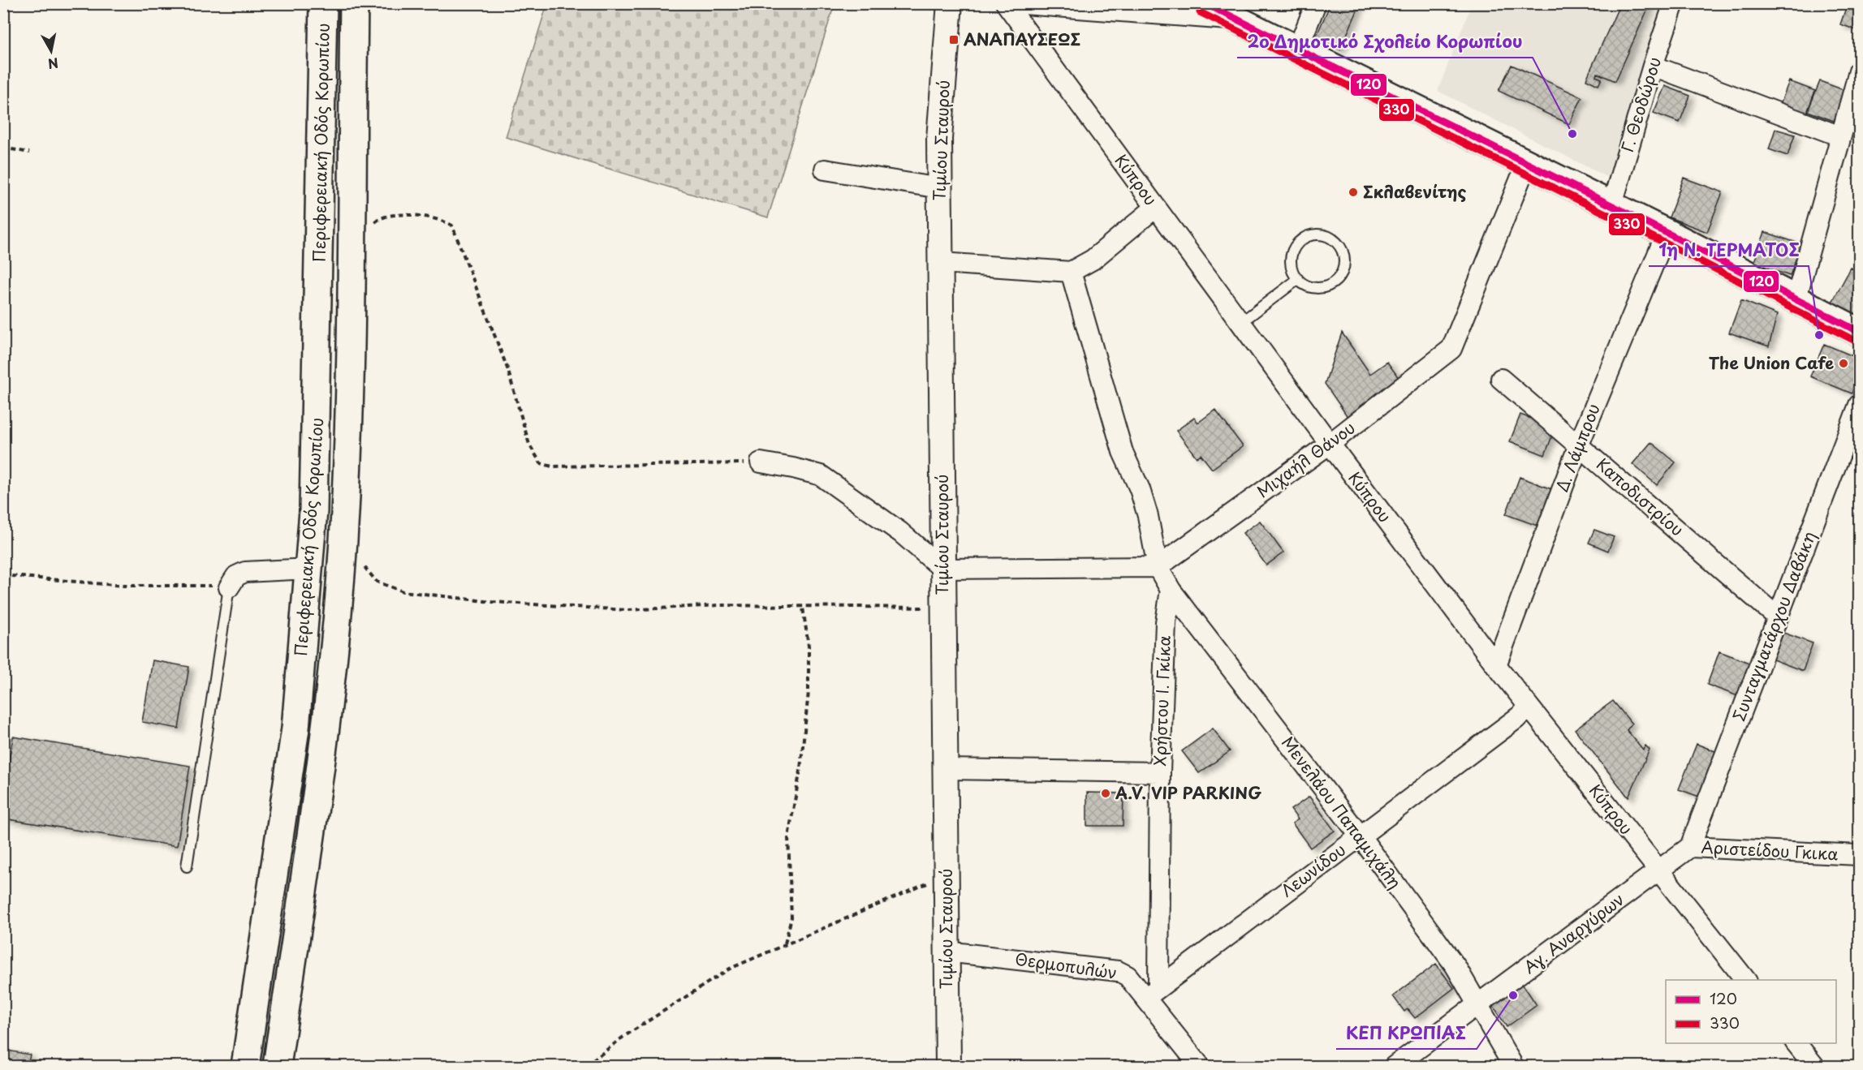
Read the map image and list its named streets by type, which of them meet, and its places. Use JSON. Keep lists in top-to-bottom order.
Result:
{
  "streets": {
    "main road": ["Περιφερειακή Οδός Κορωπίου"],
    "street": [
      "Γ. Θεοδώρου",
      "Τιμίου Σταυρού",
      "Κύπρου",
      "Δ. Λάμπρου",
      "Μιχαήλ Θάνου",
      "Καποδιστρίου",
      "Συνταγματάρχου Δαβάκη",
      "Χρήστου Ι. Γκίκα",
      "Μενελάου Παπαμιχάλη",
      "Αριστείδου Γκικα",
      "Λεωνίδου",
      "Αγ. Αναργύρων",
      "Θερμοπυλών"
    ]
  },
  "crossings": [
    ["Τιμίου Σταυρού", "Θερμοπυλών"],
    ["Κύπρου", "Δ. Λάμπρου"],
    ["Κύπρου", "Μιχαήλ Θάνου"],
    ["Κύπρου", "Αριστείδου Γκικα"],
    ["Κύπρου", "Λεωνίδου"],
    ["Κύπρου", "Αγ. Αναργύρων"],
    ["Δ. Λάμπρου", "Καποδιστρίου"],
    ["Μιχαήλ Θάνου", "Μενελάου Παπαμιχάλη"],
    ["Καποδιστρίου", "Συνταγματάρχου Δαβάκη"],
    ["Συνταγματάρχου Δαβάκη", "Αριστείδου Γκικα"],
    ["Χρήστου Ι. Γκίκα", "Μενελάου Παπαμιχάλη"],
    ["Χρήστου Ι. Γκίκα", "Λεωνίδου"],
    ["Χρήστου Ι. Γκίκα", "Θερμοπυλών"],
    ["Μενελάου Παπαμιχάλη", "Λεωνίδου"],
    ["Μενελάου Παπαμιχάλη", "Αγ. Αναργύρων"],
    ["Αριστείδου Γκικα", "Αγ. Αναργύρων"],
    ["Λεωνίδου", "Θερμοπυλών"]
  ],
  "places": {
    "transit": ["ΑΝΑΠΑΥΣΕΩΣ"],
    "other": [
      "2ο Δημοτικό Σχολείο Κορωπίου",
      "Σκλαβενίτης",
      "1η Ν. ΤΕΡΜΑΤΟΣ",
      "The Union Cafe",
      "A.V. VIP PARKING",
      "ΚΕΠ ΚΡΩΠΙΑΣ"
    ]
  },
  "lines": ["transit line 120", "transit line 330"],
  "legend": ["120", "330"],
  "north": "bottom"
}
